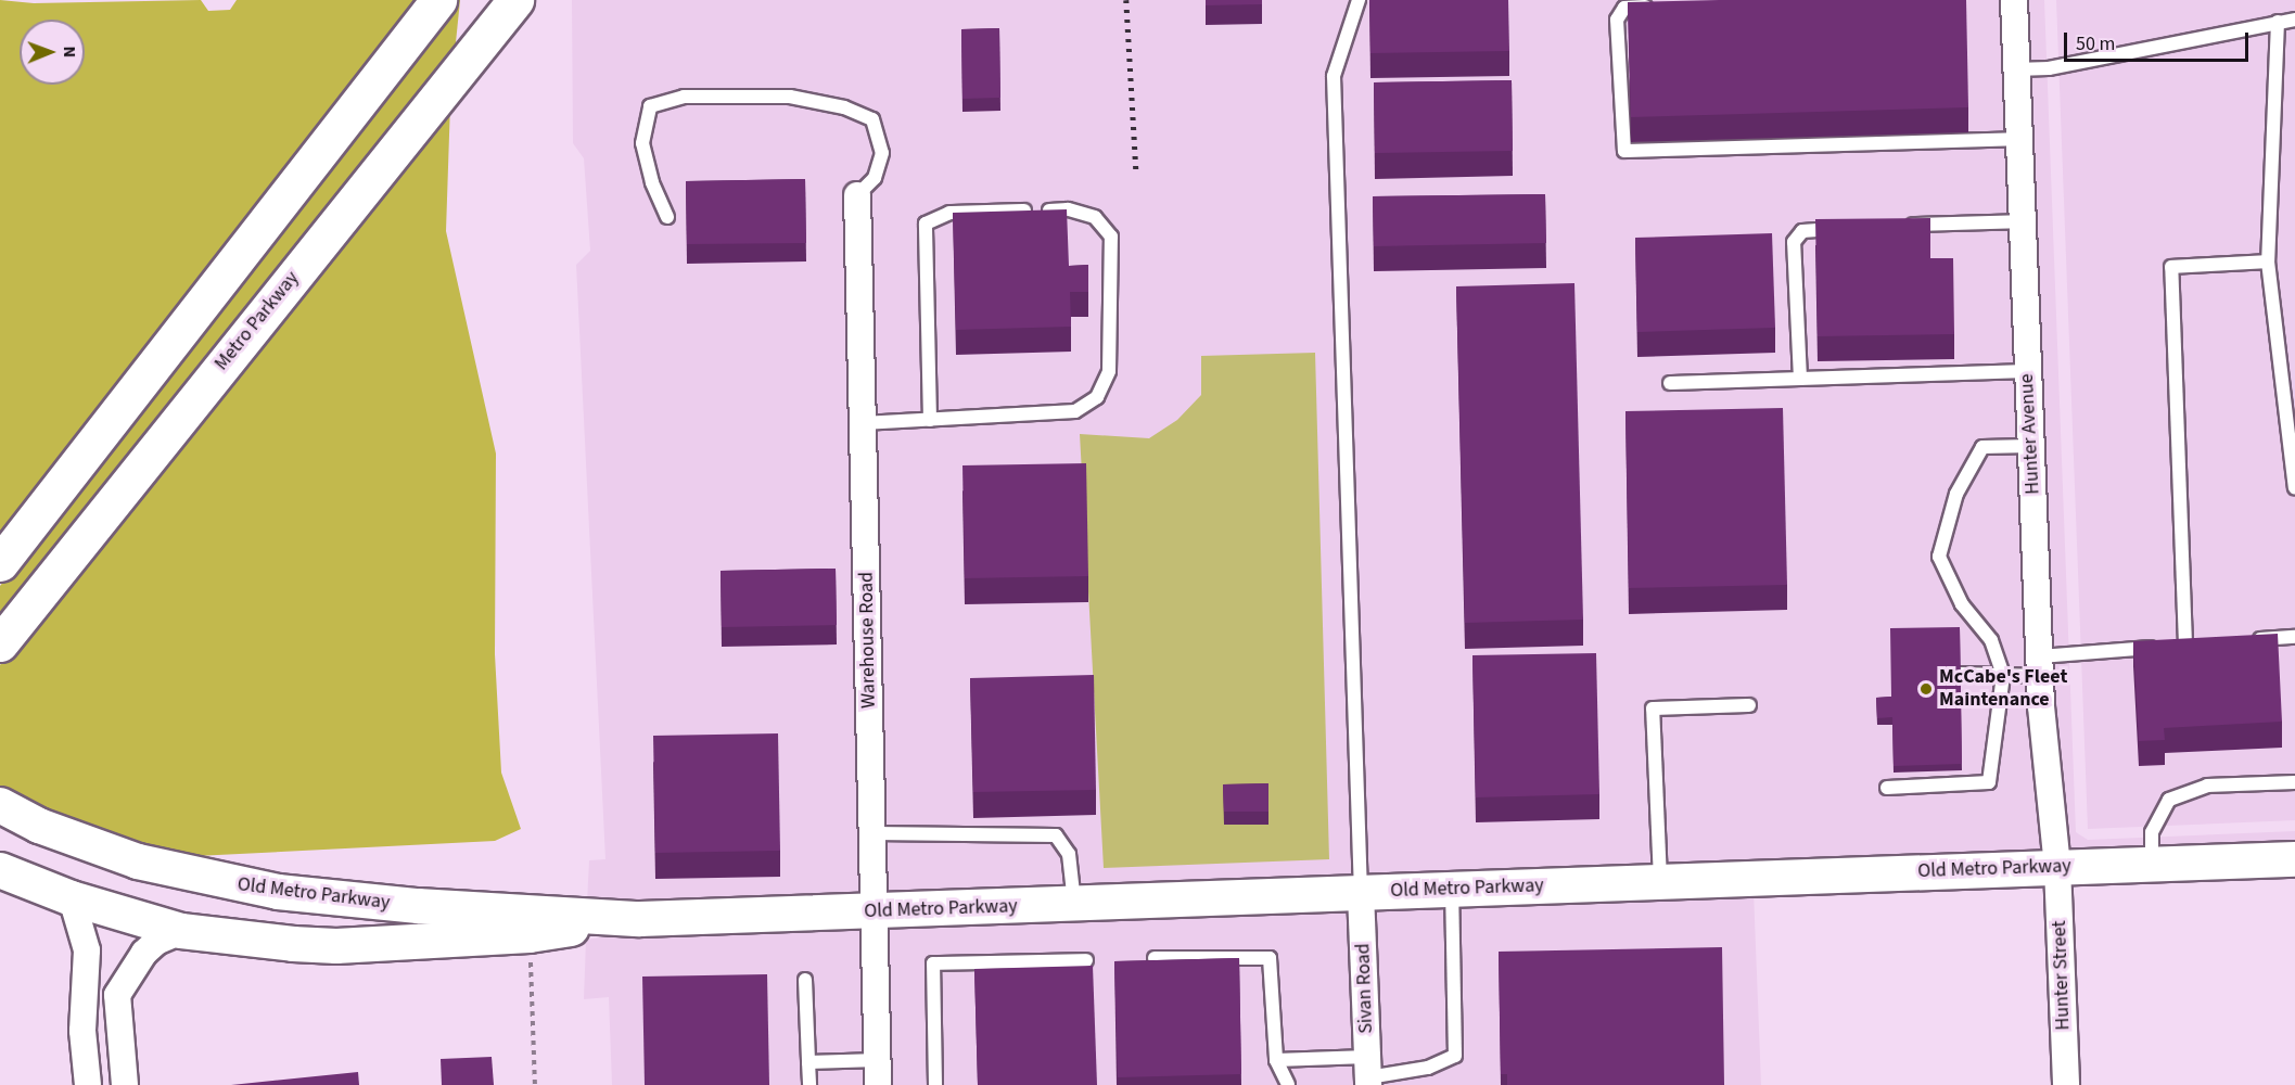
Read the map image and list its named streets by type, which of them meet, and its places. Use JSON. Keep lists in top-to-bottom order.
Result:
{
  "streets": {
    "main road": ["Metro Parkway"],
    "street": [
      "Hunter Avenue",
      "Warehouse Road",
      "Old Metro Parkway",
      "Hunter Street",
      "Sivan Road"
    ]
  },
  "crossings": [
    ["Hunter Avenue", "Old Metro Parkway"],
    ["Hunter Avenue", "Hunter Street"],
    ["Warehouse Road", "Old Metro Parkway"],
    ["Old Metro Parkway", "Hunter Street"],
    ["Old Metro Parkway", "Sivan Road"]
  ],
  "places": ["McCabe's Fleet Maintenance"],
  "scale_bar": "50 m",
  "north": "right"
}
